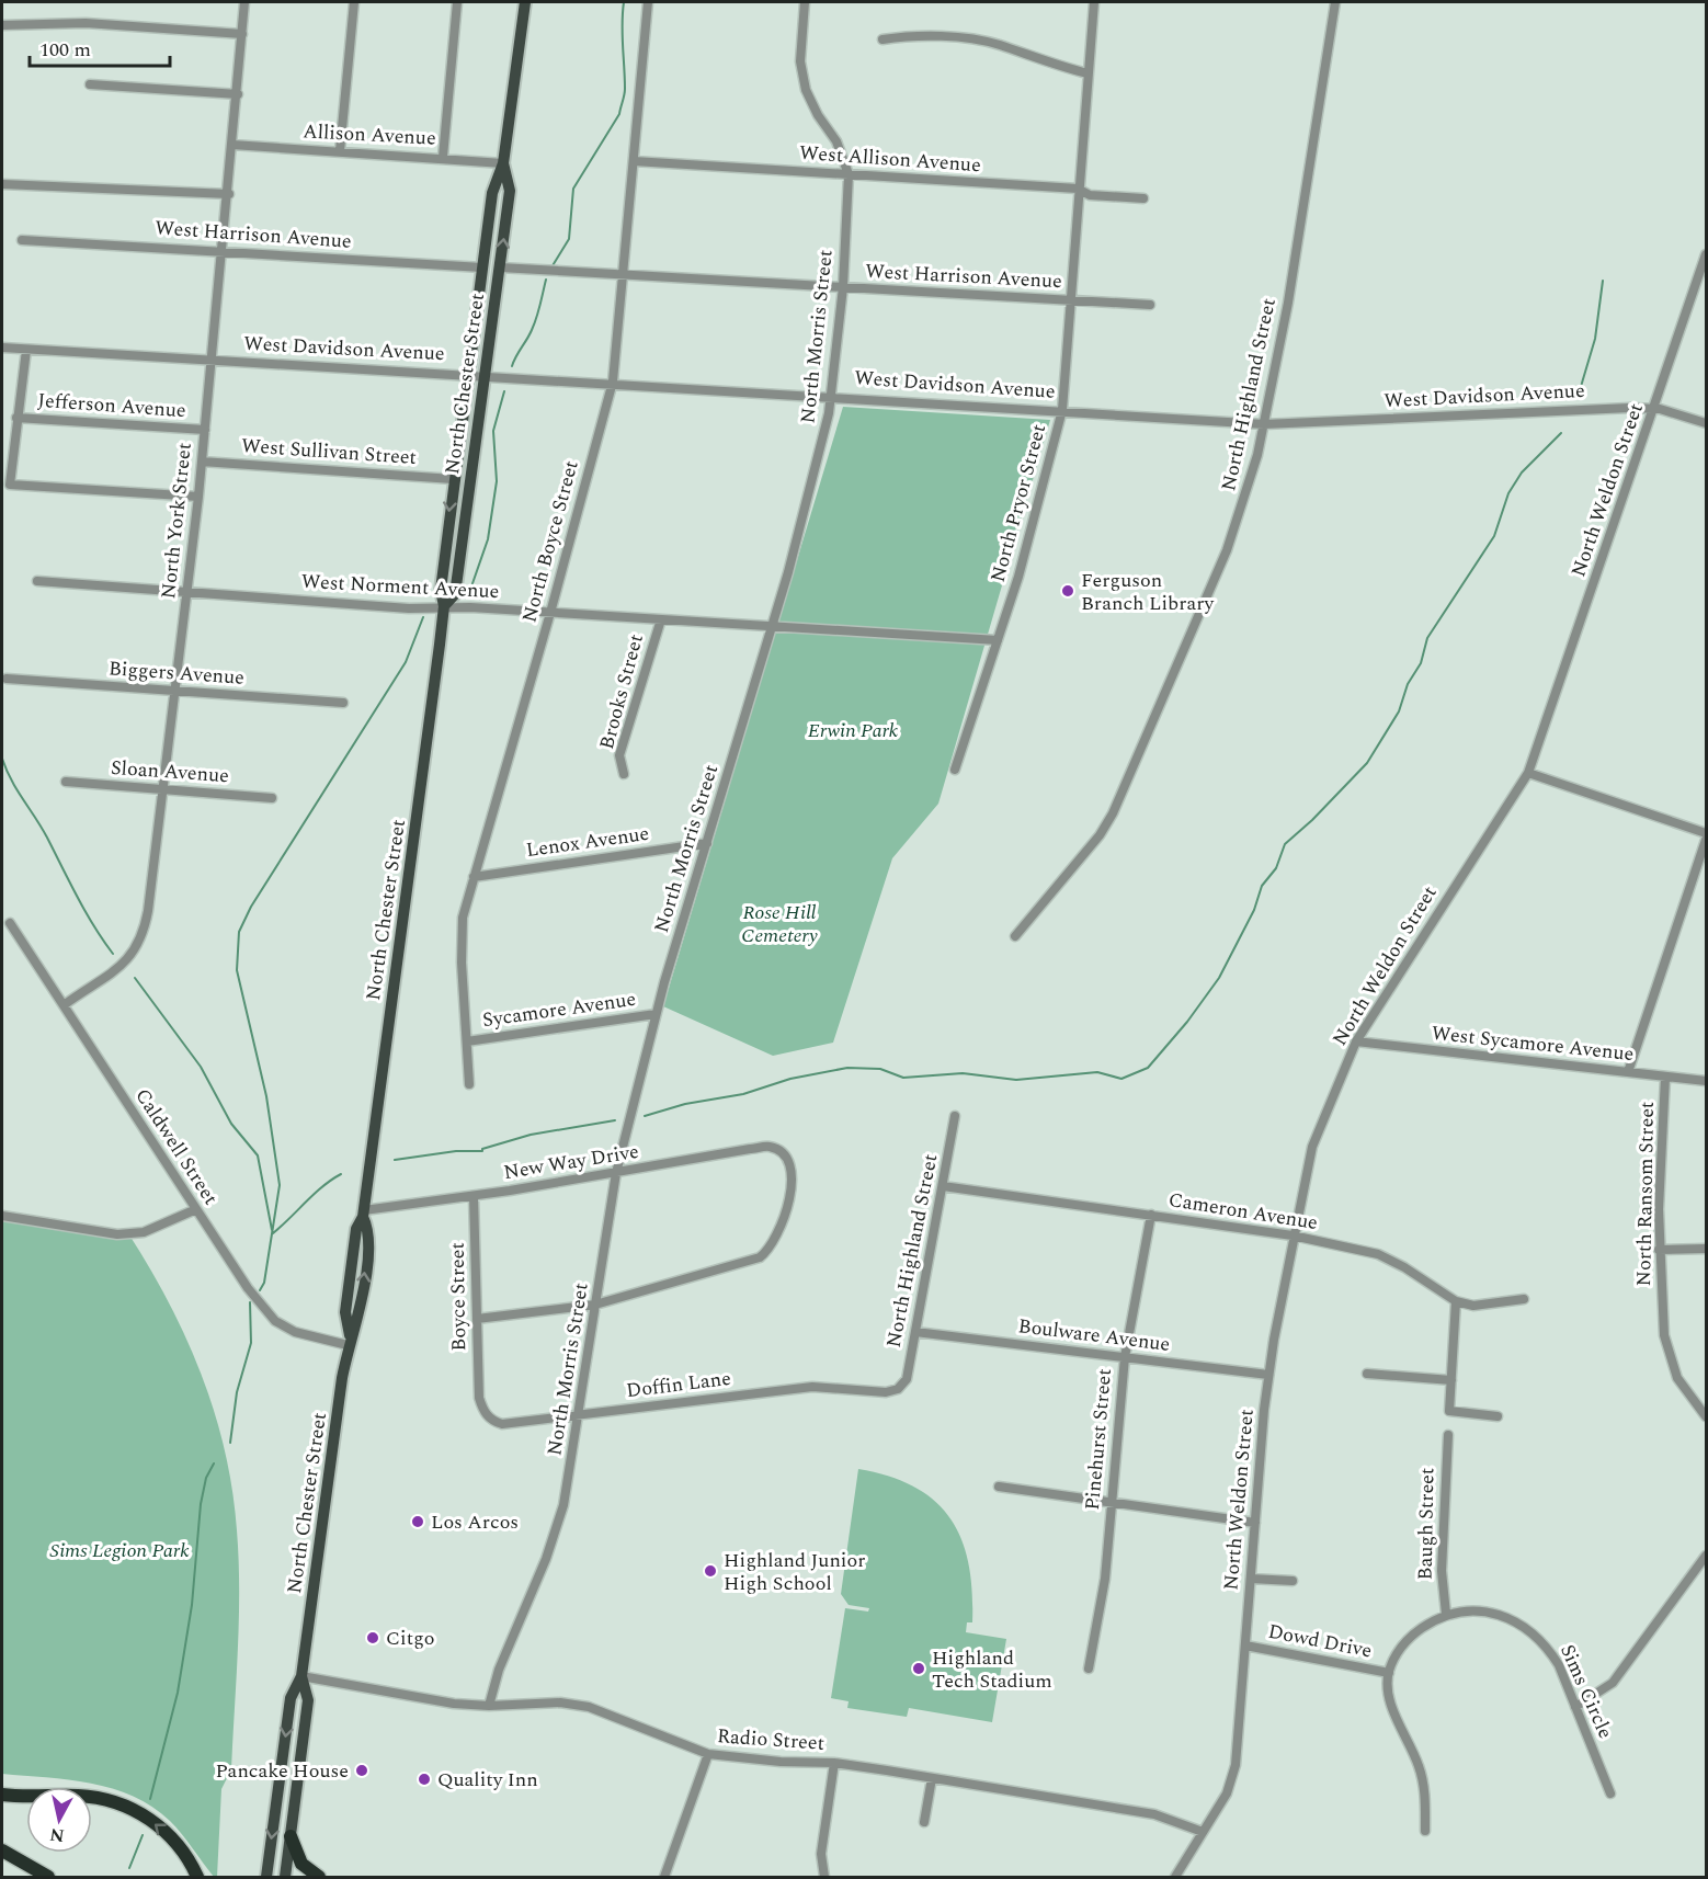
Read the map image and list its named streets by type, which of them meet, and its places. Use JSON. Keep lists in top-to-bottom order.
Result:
{
  "streets": {
    "main road": ["North Chester Street"],
    "street": [
      "Allison Avenue",
      "West Allison Avenue",
      "West Harrison Avenue",
      "North Morris Street",
      "West Davidson Avenue",
      "North Highland Street",
      "Jefferson Avenue",
      "West Sullivan Street",
      "North Weldon Street",
      "North Pryor Street",
      "North York Street",
      "North Boyce Street",
      "West Norment Avenue",
      "Biggers Avenue",
      "Brooks Street",
      "Sloan Avenue",
      "Lenox Avenue",
      "Sycamore Avenue",
      "West Sycamore Avenue",
      "Caldwell Street",
      "New Way Drive",
      "North Ransom Street",
      "Cameron Avenue",
      "Boyce Street",
      "Boulware Avenue",
      "Doffin Lane",
      "Pinehurst Street",
      "Baugh Street",
      "Dowd Drive",
      "Sims Circle",
      "Radio Street"
    ]
  },
  "crossings": [
    ["Allison Avenue", "North Chester Street"],
    ["Allison Avenue", "North York Street"],
    ["West Allison Avenue", "North Morris Street"],
    ["West Allison Avenue", "North Pryor Street"],
    ["West Allison Avenue", "North Boyce Street"],
    ["West Harrison Avenue", "North Morris Street"],
    ["West Harrison Avenue", "North Chester Street"],
    ["West Harrison Avenue", "North Pryor Street"],
    ["West Harrison Avenue", "North York Street"],
    ["West Harrison Avenue", "North Boyce Street"],
    ["North Morris Street", "West Davidson Avenue"],
    ["North Morris Street", "West Norment Avenue"],
    ["North Morris Street", "Lenox Avenue"],
    ["North Morris Street", "Sycamore Avenue"],
    ["North Morris Street", "New Way Drive"],
    ["North Morris Street", "Doffin Lane"],
    ["North Morris Street", "Radio Street"],
    ["West Davidson Avenue", "North Chester Street"],
    ["West Davidson Avenue", "North Highland Street"],
    ["West Davidson Avenue", "North Weldon Street"],
    ["West Davidson Avenue", "North Pryor Street"],
    ["West Davidson Avenue", "North York Street"],
    ["West Davidson Avenue", "North Boyce Street"],
    ["North Chester Street", "West Sullivan Street"],
    ["North Chester Street", "West Norment Avenue"],
    ["North Chester Street", "Caldwell Street"],
    ["North Chester Street", "New Way Drive"],
    ["North Chester Street", "Radio Street"],
    ["North Highland Street", "Cameron Avenue"],
    ["North Highland Street", "Boulware Avenue"],
    ["North Highland Street", "Doffin Lane"],
    ["Jefferson Avenue", "North York Street"],
    ["West Sullivan Street", "North York Street"],
    ["North Weldon Street", "West Sycamore Avenue"],
    ["North Weldon Street", "Cameron Avenue"],
    ["North Weldon Street", "Boulware Avenue"],
    ["North Weldon Street", "Dowd Drive"],
    ["North Weldon Street", "Radio Street"],
    ["North Pryor Street", "West Norment Avenue"],
    ["North York Street", "West Norment Avenue"],
    ["North York Street", "Biggers Avenue"],
    ["North York Street", "Sloan Avenue"],
    ["North York Street", "Caldwell Street"],
    ["North Boyce Street", "West Norment Avenue"],
    ["North Boyce Street", "Lenox Avenue"],
    ["North Boyce Street", "Sycamore Avenue"],
    ["West Norment Avenue", "Brooks Street"],
    ["West Sycamore Avenue", "North Ransom Street"],
    ["New Way Drive", "Boyce Street"],
    ["Cameron Avenue", "Pinehurst Street"],
    ["Boyce Street", "Doffin Lane"],
    ["Boulware Avenue", "Pinehurst Street"],
    ["Baugh Street", "Sims Circle"],
    ["Dowd Drive", "Sims Circle"]
  ],
  "parks": ["Erwin Park", "Rose Hill Cemetery", "Sims Legion Park"],
  "places": [
    "Ferguson Branch Library",
    "Los Arcos",
    "Highland Junior High School",
    "Citgo",
    "Highland Tech Stadium",
    "Pancake House",
    "Quality Inn"
  ],
  "scale_bar": "100 m",
  "north": "bottom"
}
